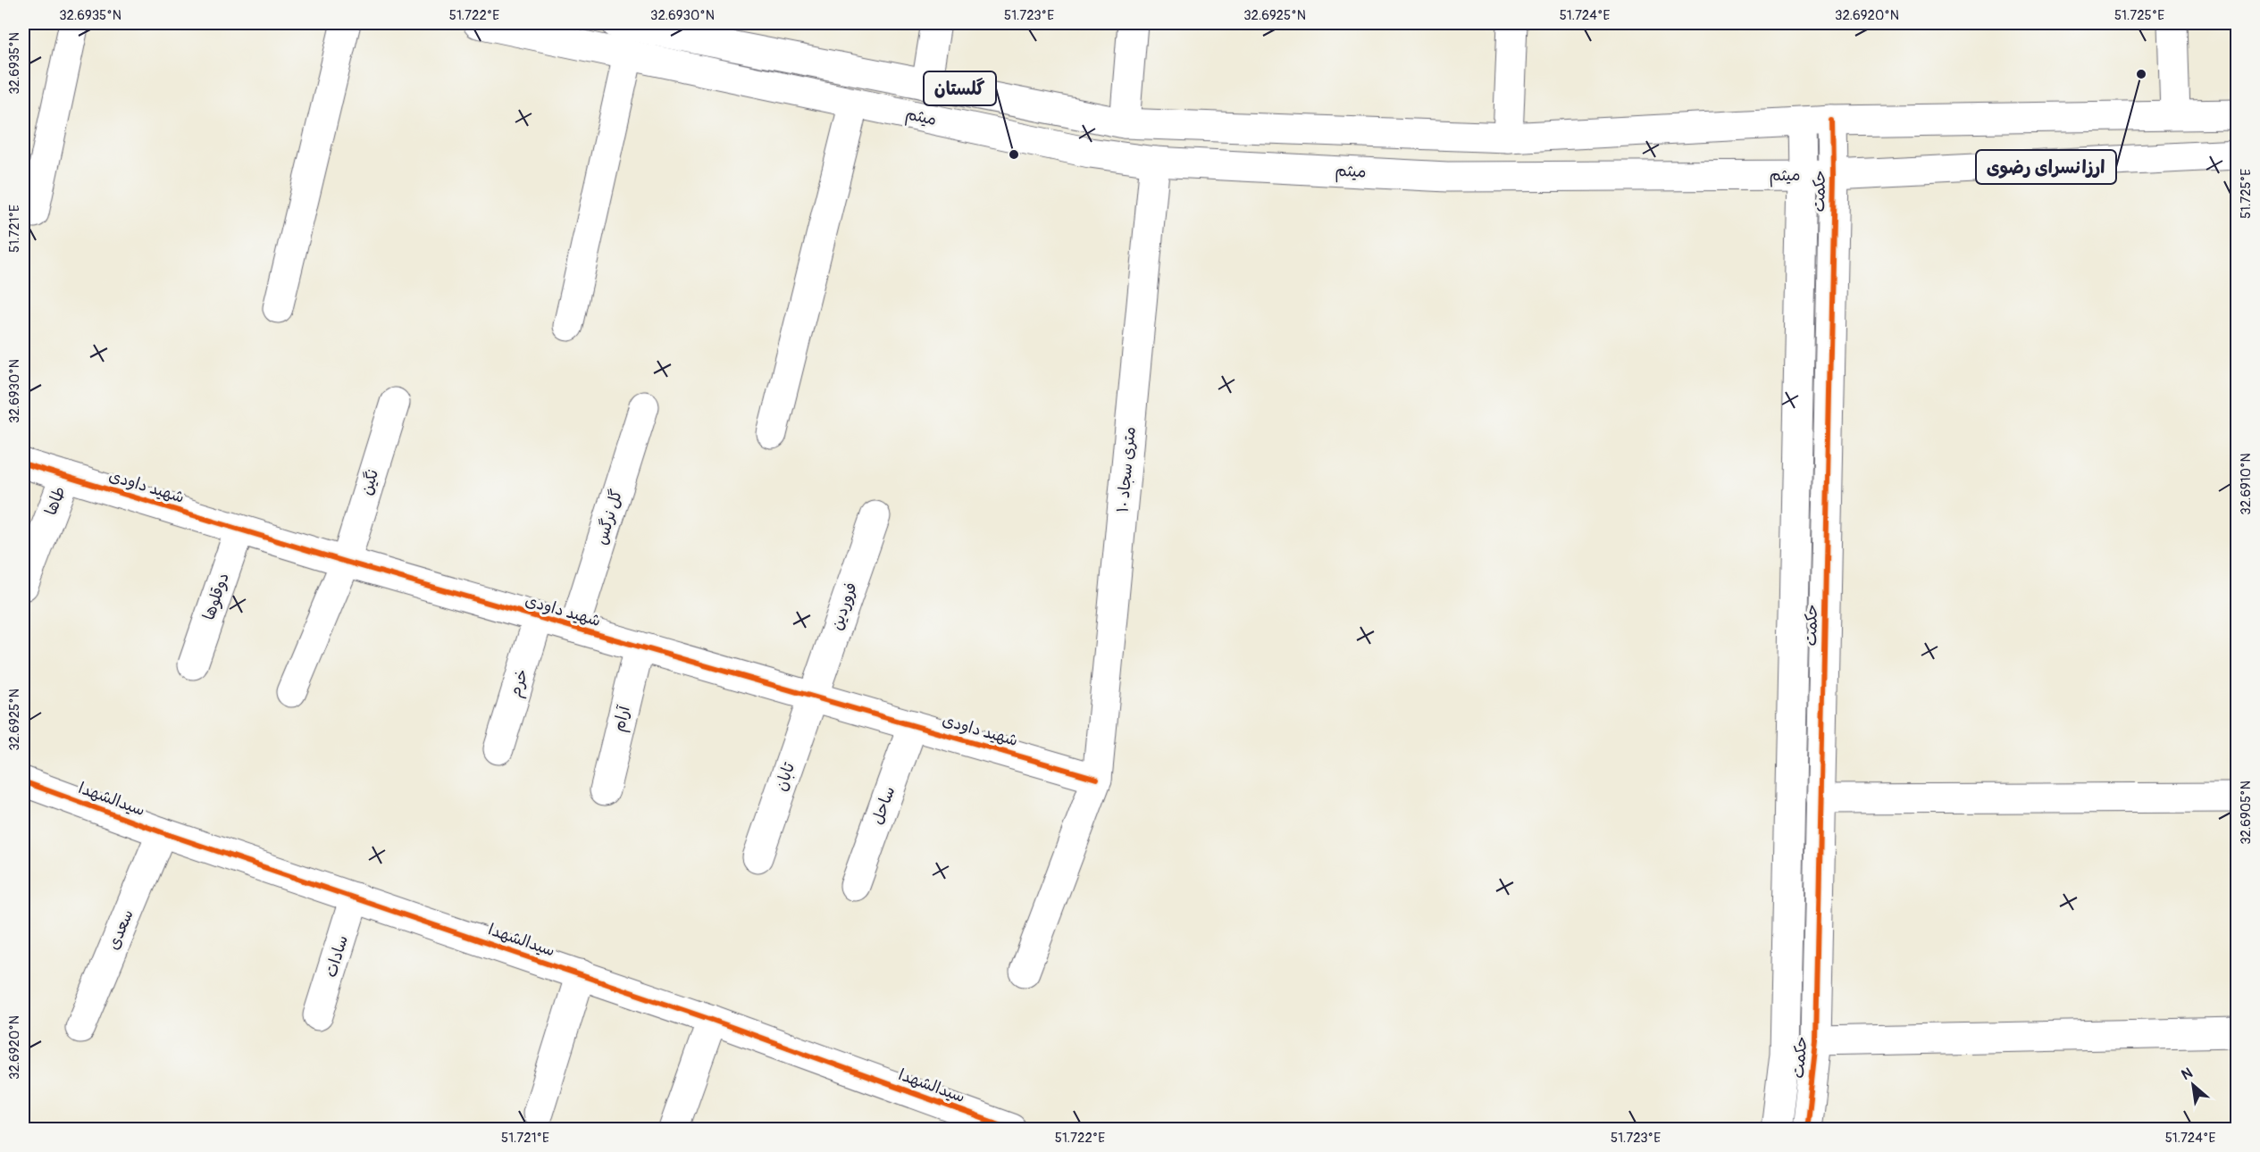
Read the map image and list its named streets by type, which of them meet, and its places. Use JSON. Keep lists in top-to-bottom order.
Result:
{
  "streets": {
    "street": [
      "میثم",
      "حکمت",
      "۱۰ متری سجاد",
      "نگین",
      "شهید داودی",
      "طاها",
      "گل نرگس",
      "دوقلوها",
      "فروردین",
      "خرم",
      "آرام",
      "تابان",
      "سیدالشهدا",
      "ساحل",
      "سعدی",
      "سادات"
    ]
  },
  "crossings": [
    ["میثم", "حکمت"],
    ["میثم", "۱۰ متری سجاد"],
    ["۱۰ متری سجاد", "شهید داودی"],
    ["نگین", "شهید داودی"],
    ["شهید داودی", "طاها"],
    ["شهید داودی", "گل نرگس"],
    ["شهید داودی", "دوقلوها"],
    ["شهید داودی", "فروردین"],
    ["شهید داودی", "خرم"],
    ["شهید داودی", "آرام"],
    ["شهید داودی", "تابان"],
    ["شهید داودی", "ساحل"],
    ["فروردین", "تابان"],
    ["سیدالشهدا", "سعدی"],
    ["سیدالشهدا", "سادات"]
  ],
  "places": ["ارزانسرای رضوی", "گلستان"],
  "north": "top left",
  "coordinates": [
    "32.6935°N",
    "51.722°E",
    "32.6930°N",
    "51.723°E",
    "32.6925°N",
    "51.724°E",
    "32.6920°N",
    "51.725°E",
    "51.721°E",
    "32.6910°N",
    "32.6905°N"
  ]
}
